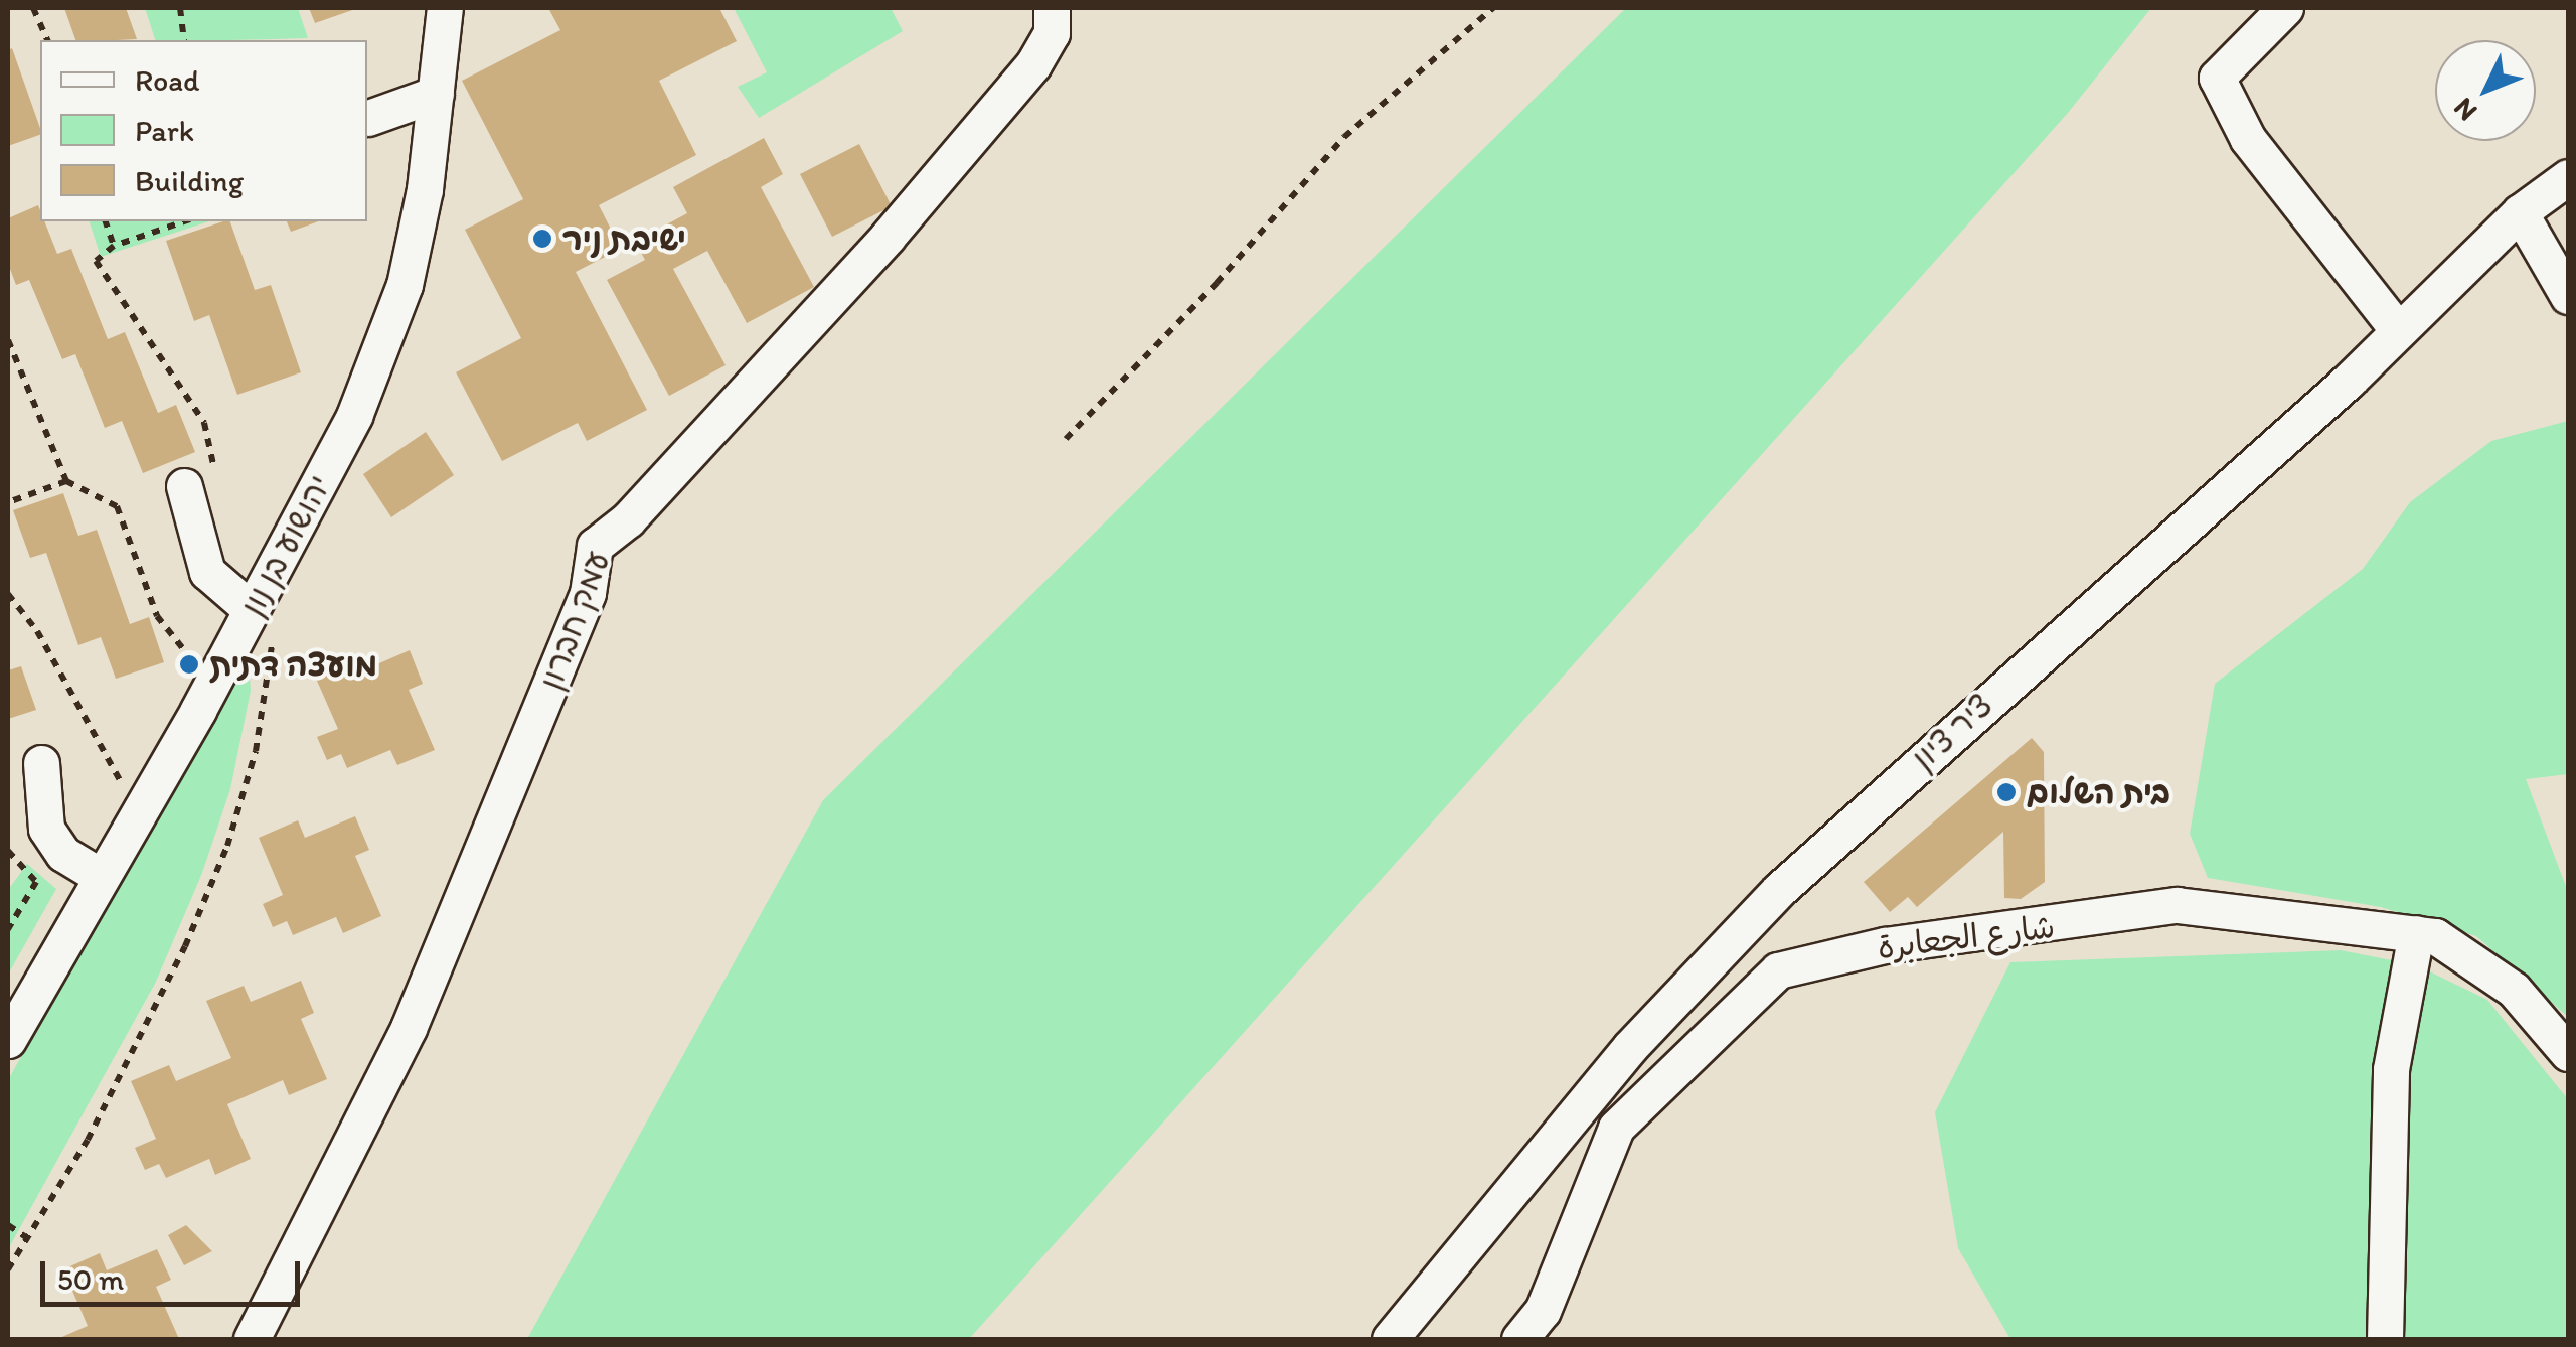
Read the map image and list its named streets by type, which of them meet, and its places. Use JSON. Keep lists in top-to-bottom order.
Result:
{
  "streets": {
    "street": [
      "יהושוע בן נון",
      "עמק חברון",
      "ציר ציון",
      "شارع الجعابرة"
    ]
  },
  "places": ["ישיבת ניר", "מועצה דתית", "בית השלום"],
  "legend": ["Road", "Park", "Building"],
  "scale_bar": "50 m",
  "north": "bottom left"
}
